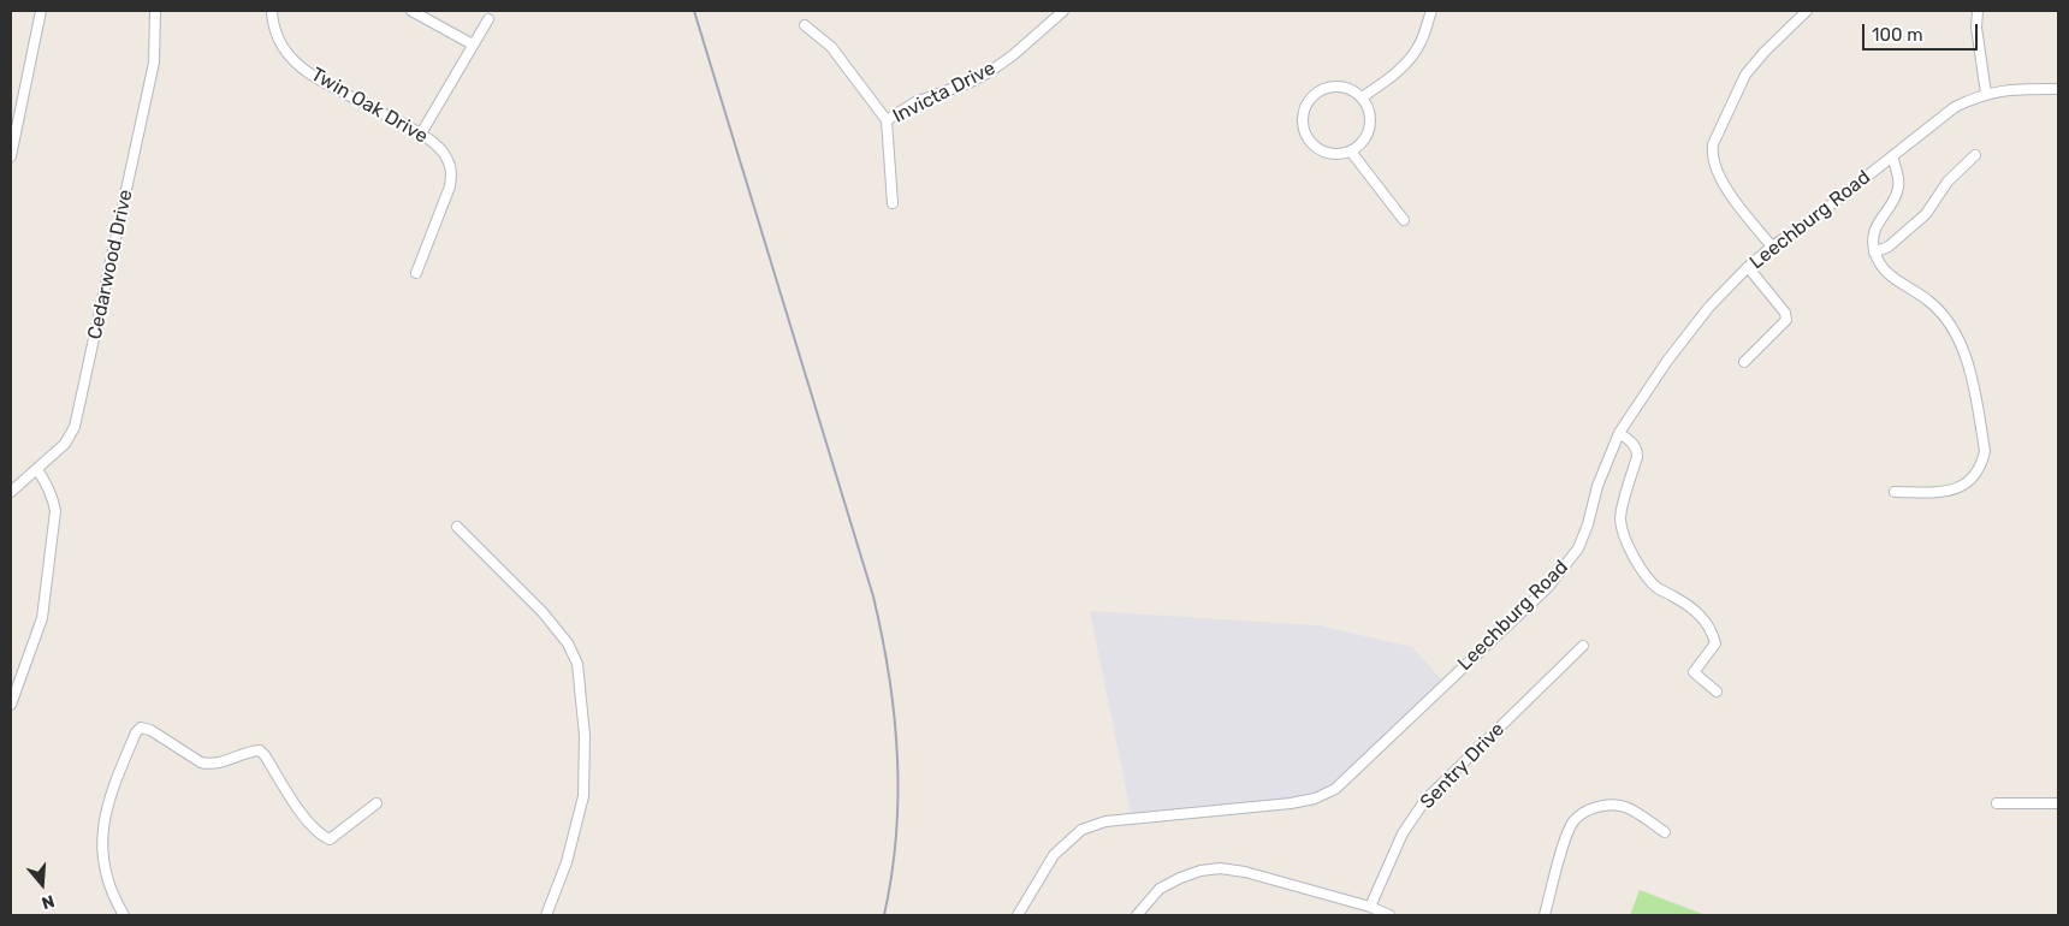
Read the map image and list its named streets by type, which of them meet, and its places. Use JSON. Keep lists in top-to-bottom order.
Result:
{
  "streets": {
    "street": [
      "Invicta Drive",
      "Twin Oak Drive",
      "Leechburg Road",
      "Cedarwood Drive",
      "Sentry Drive"
    ]
  },
  "scale_bar": "100 m",
  "north": "bottom"
}
